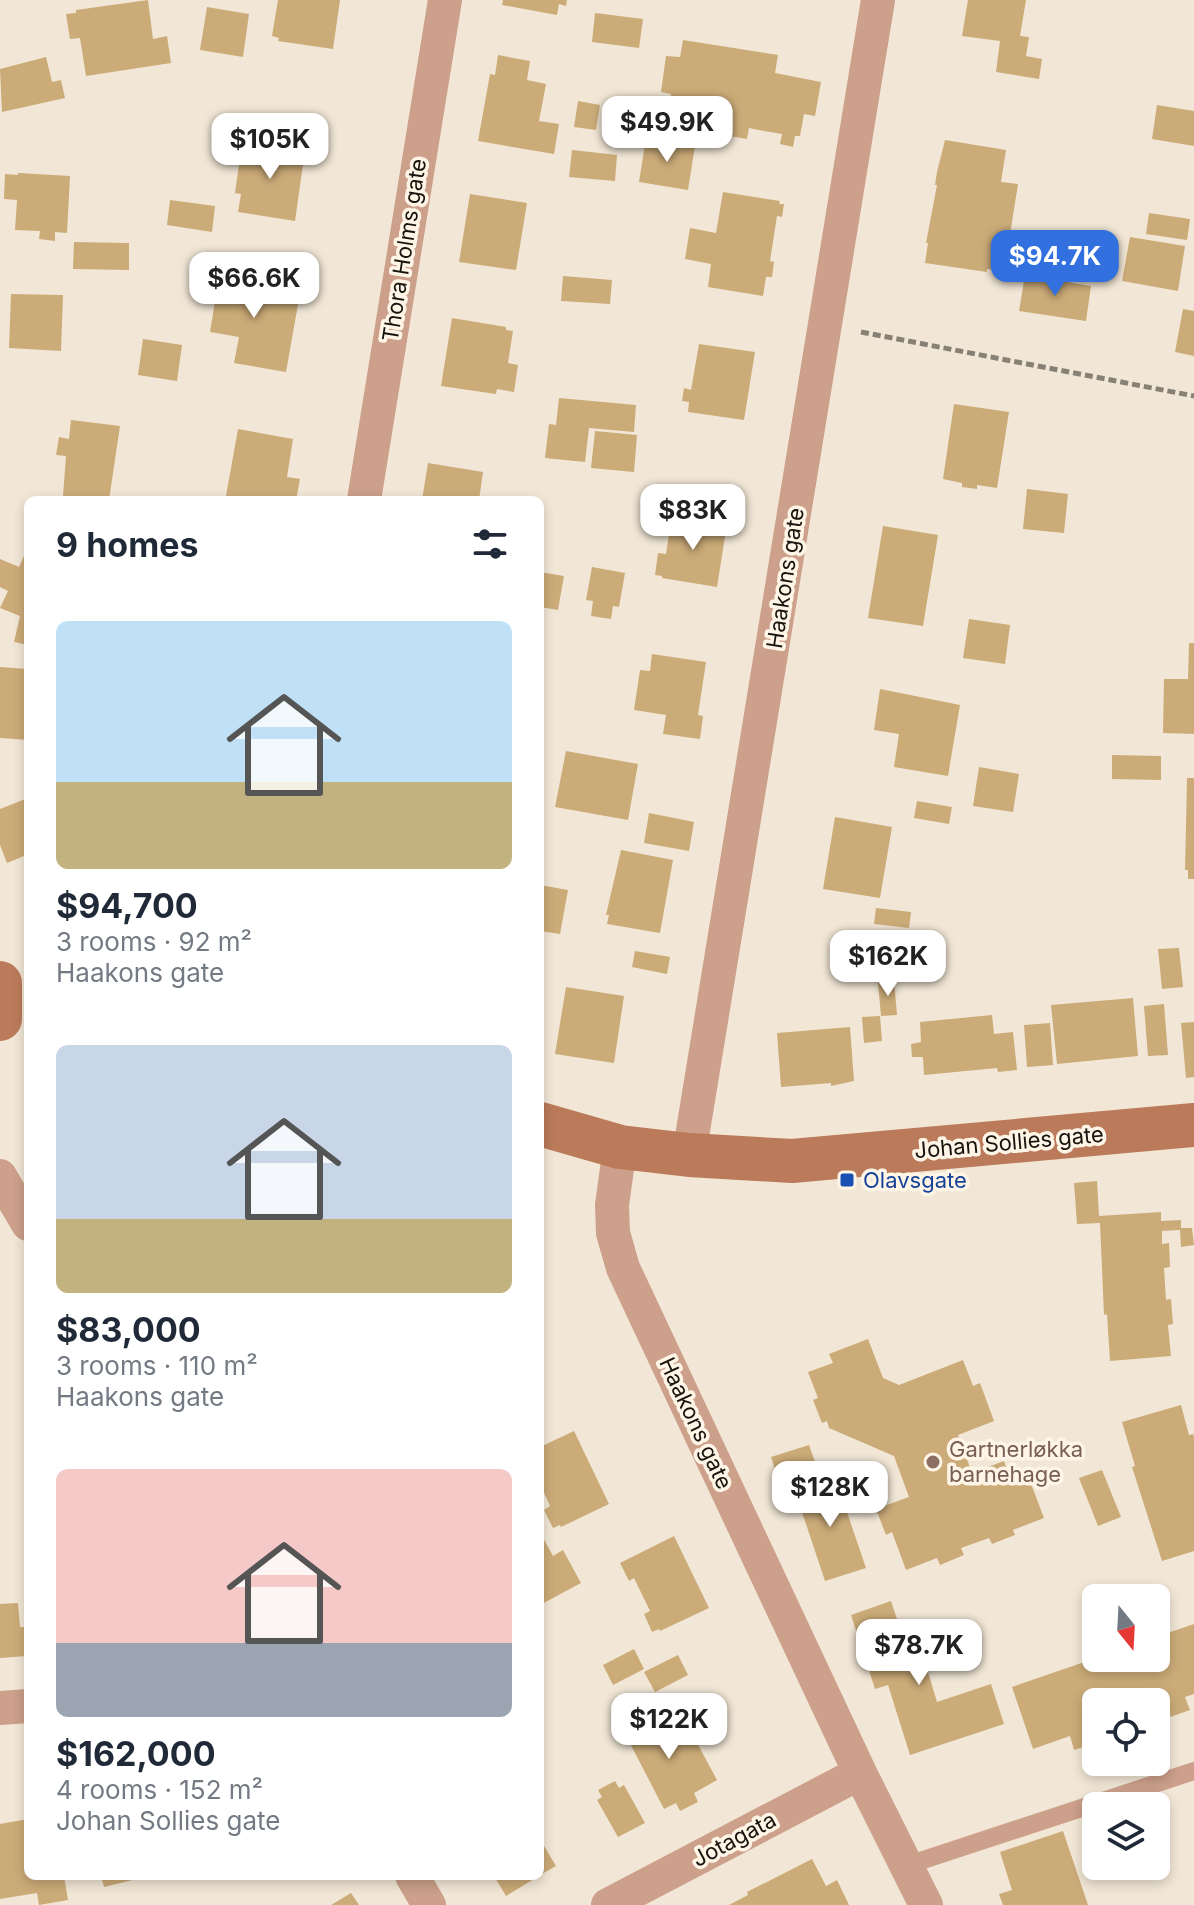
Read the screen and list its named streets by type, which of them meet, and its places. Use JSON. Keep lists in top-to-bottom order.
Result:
{
  "streets": {
    "main road": ["Johan Sollies gate"],
    "street": ["Thora Holms gate", "Haakons gate", "Jotagata"]
  },
  "crossings": [
    ["Haakons gate", "Johan Sollies gate"],
    ["Haakons gate", "Jotagata"]
  ],
  "places": {
    "transit": ["Olavsgate"],
    "other": ["Gartnerløkka barnehage"]
  },
  "north": "bottom",
  "page": {
    "price": [
      "$49.9K",
      "$105K",
      "$94.7K",
      "$66.6K",
      "$83K",
      "$162K",
      "$128K",
      "$78.7K",
      "$122K"
    ],
    "heading": "9 homes",
    "list": [
      {
        "name": "$94,700",
        "note": "3 rooms · 92 m² · Haakons gate"
      },
      {
        "name": "$83,000",
        "note": "3 rooms · 110 m² · Haakons gate"
      },
      {
        "name": "$162,000",
        "note": "4 rooms · 152 m² · Johan Sollies gate"
      }
    ]
  }
}
